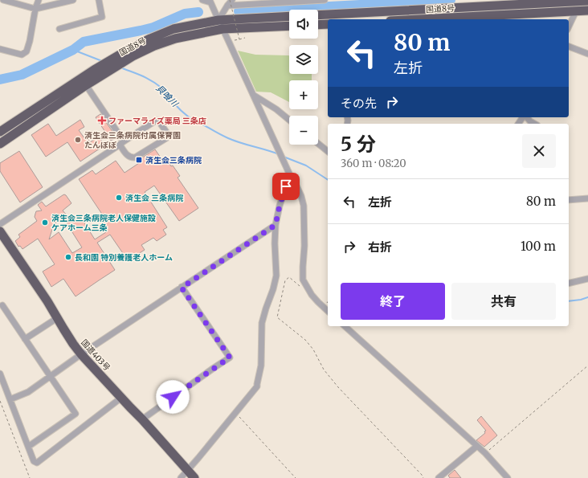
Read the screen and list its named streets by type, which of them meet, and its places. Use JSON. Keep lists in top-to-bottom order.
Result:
{
  "streets": {
    "highway": ["国道8号", "国道403号"]
  },
  "water": ["貝喰川"],
  "places": {
    "health": ["ファーマライズ薬局 三条店"],
    "other": [
      "済生会三条病院付属保育園 たんぽぽ",
      "済生会 三条病院",
      "済生会三条病院老人保健施設 ケアホーム三条",
      "長和園 特別養護老人ホーム"
    ],
    "transit": ["済生会三条病院"]
  },
  "page": {
    "map_buttons": ["+", "−"],
    "turn": ["80 m", "左折"],
    "then": "その先",
    "heading": ["5 分", "360 m · 08:20"],
    "list": [
      {
        "name": "左折",
        "value": "80 m"
      },
      {
        "name": "右折",
        "value": "100 m"
      }
    ],
    "buttons": ["終了", "共有"]
  }
}
